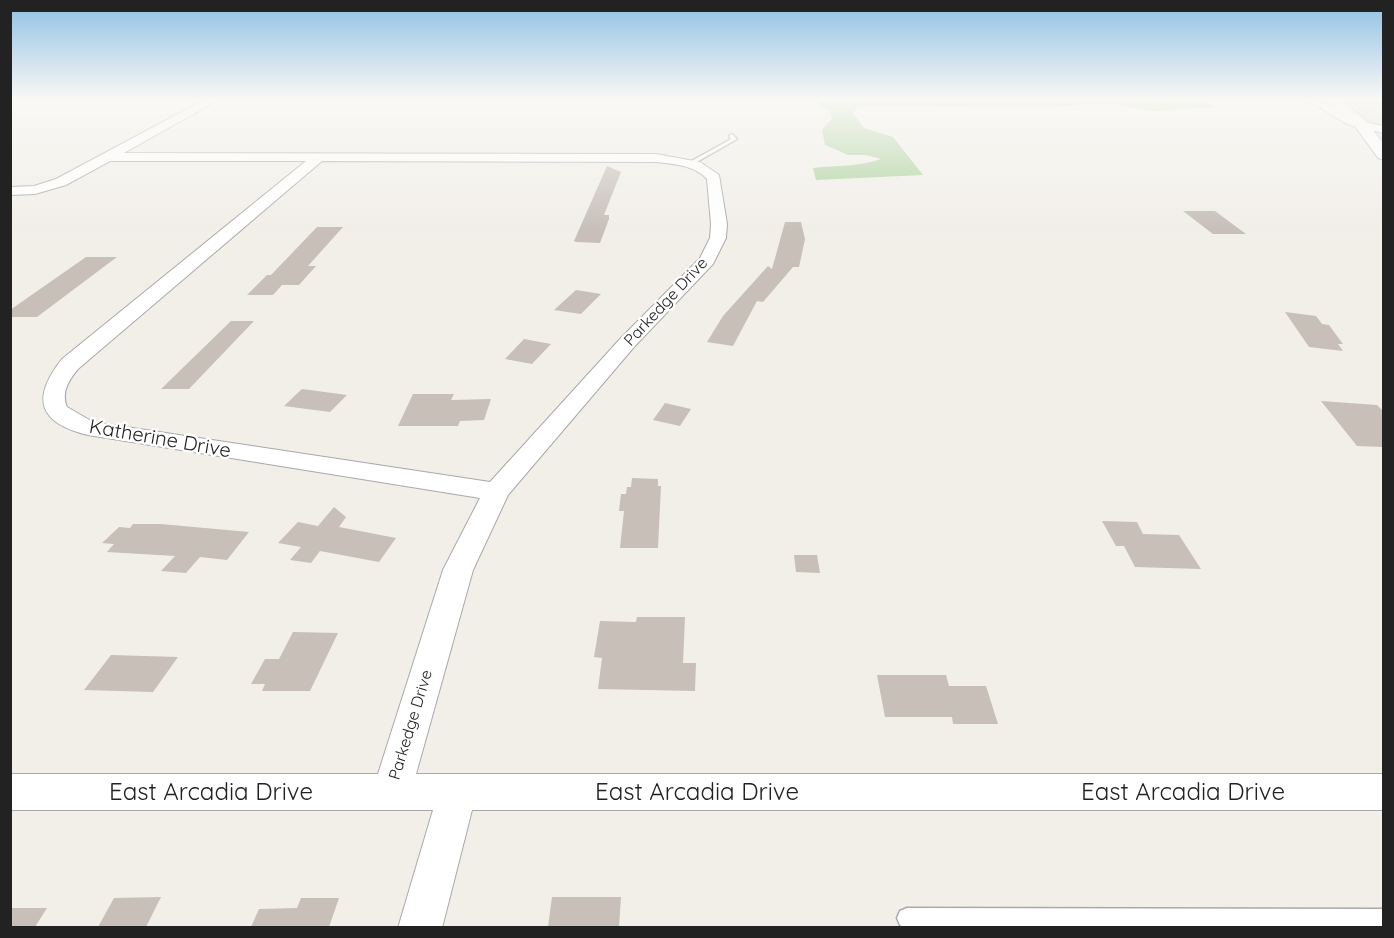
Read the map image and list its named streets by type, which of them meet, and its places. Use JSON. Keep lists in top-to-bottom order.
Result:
{
  "streets": {
    "street": ["Parkedge Drive", "Katherine Drive", "East Arcadia Drive"]
  },
  "crossings": [
    ["Parkedge Drive", "Katherine Drive"],
    ["Parkedge Drive", "East Arcadia Drive"]
  ]
}
